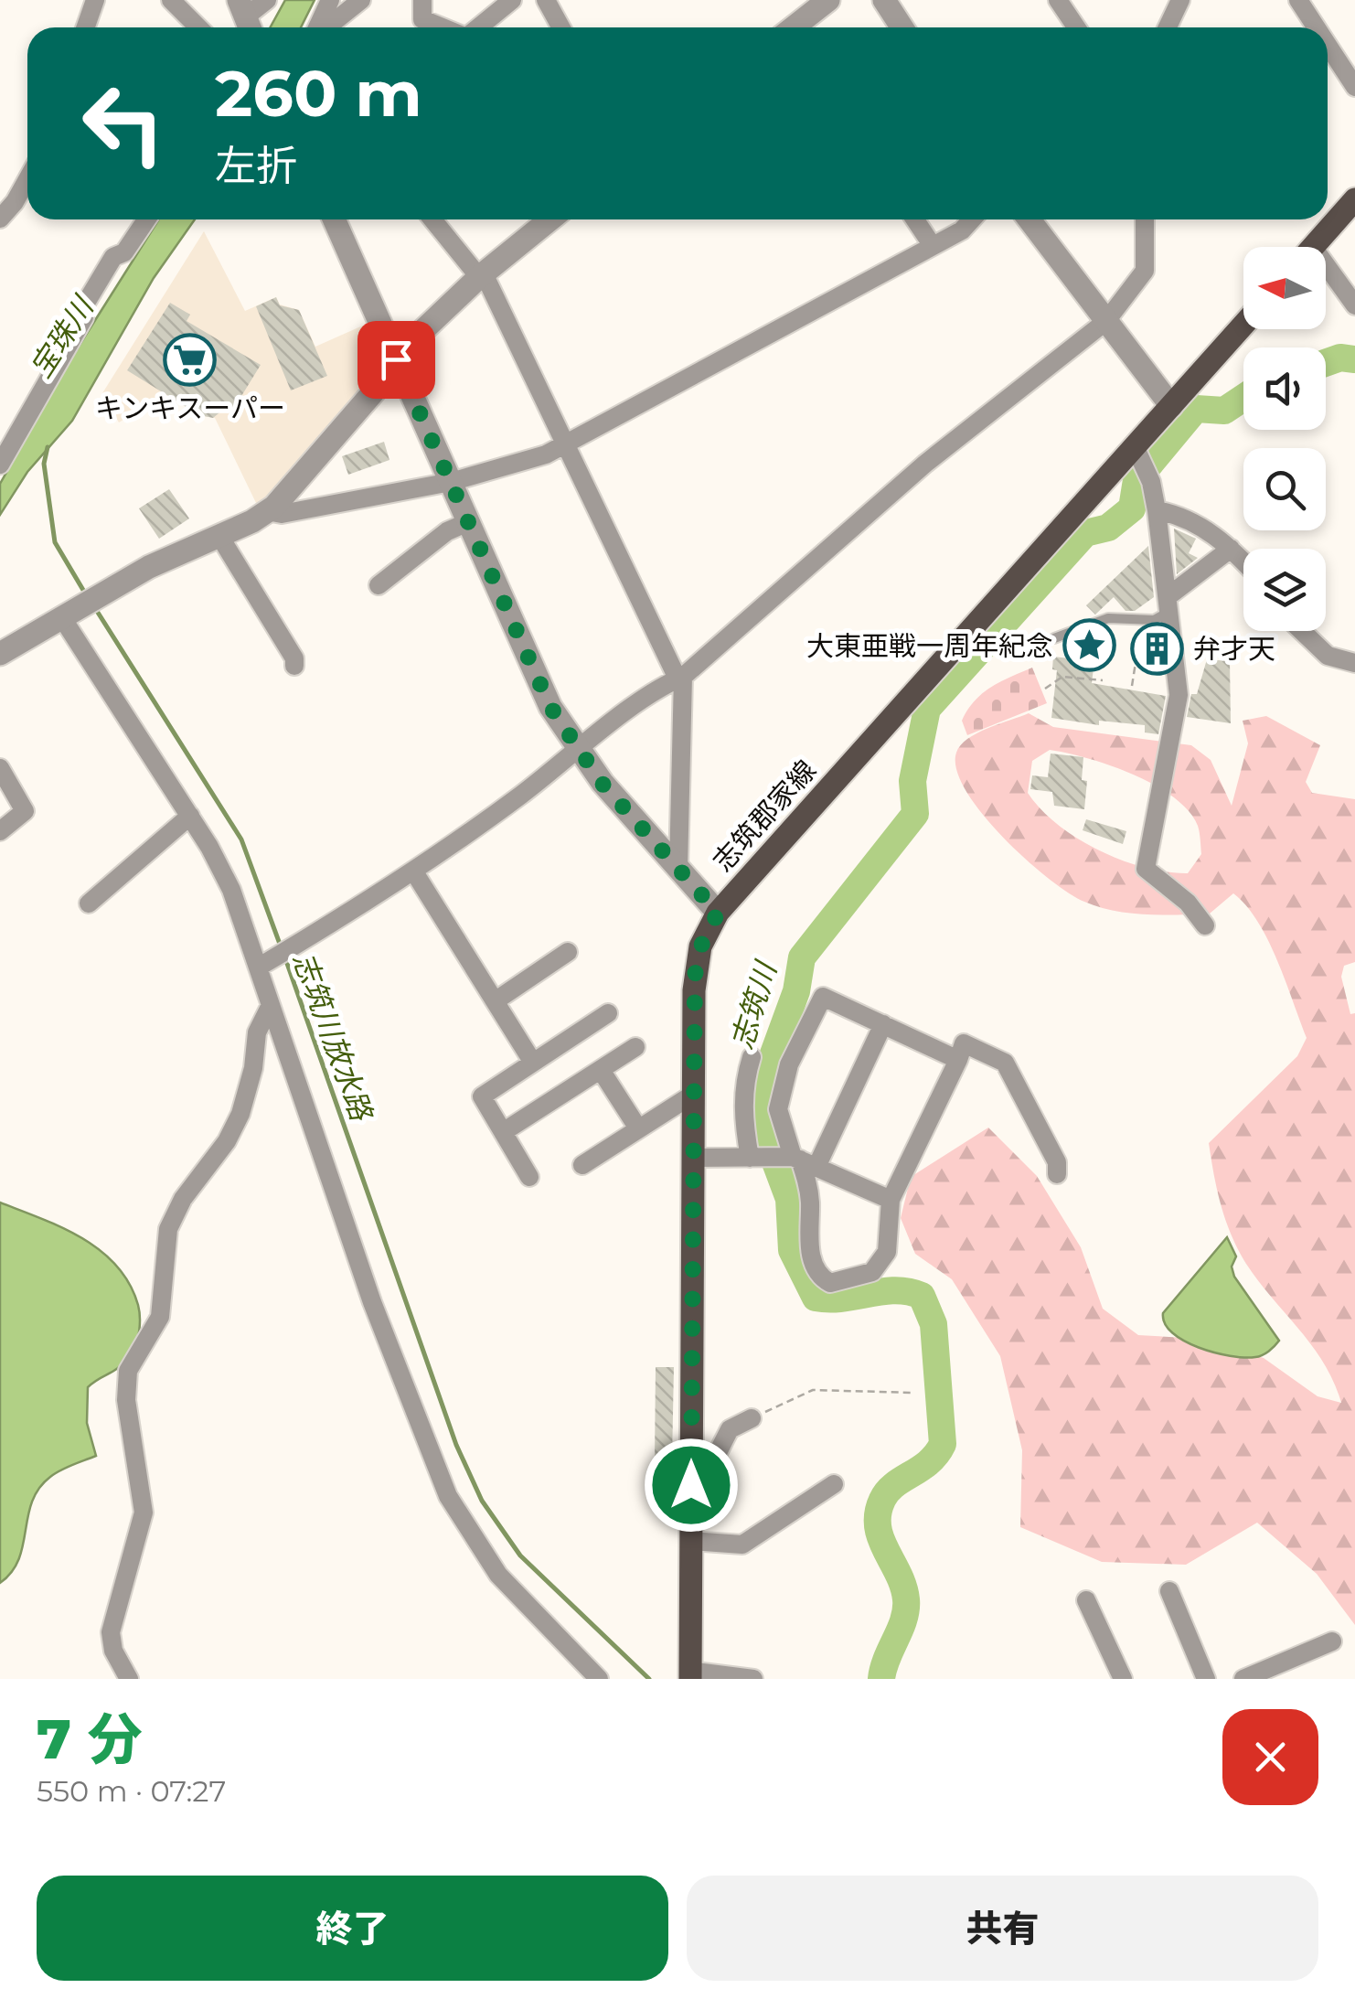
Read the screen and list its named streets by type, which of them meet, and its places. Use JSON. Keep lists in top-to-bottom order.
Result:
{
  "streets": {
    "main road": ["志筑郡家線"]
  },
  "water": ["宝珠川", "志筑川", "志筑川放水路"],
  "places": {
    "supermarket": ["キンキスーパー"],
    "place": ["大東亜戦一周年紀念"],
    "building": ["弁才天"]
  },
  "north": "left",
  "page": {
    "turn": ["260 m", "左折"],
    "heading": ["7 分", "550 m · 07:27"],
    "buttons": ["終了", "共有"]
  }
}
